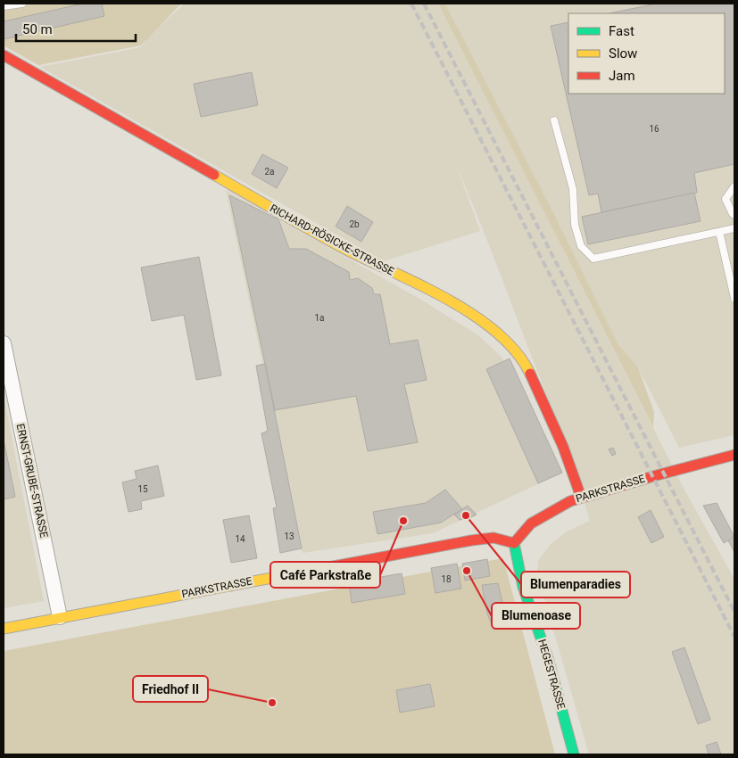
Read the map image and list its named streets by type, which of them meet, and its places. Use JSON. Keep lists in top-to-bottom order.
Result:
{
  "streets": {
    "street": [
      "RICHARD-RÖSICKE-STRASSE",
      "ERNST-GRUBE-STRASSE",
      "PARKSTRASSE",
      "HEGESTRASSE"
    ]
  },
  "crossings": [
    ["RICHARD-RÖSICKE-STRASSE", "PARKSTRASSE"],
    ["ERNST-GRUBE-STRASSE", "PARKSTRASSE"],
    ["PARKSTRASSE", "HEGESTRASSE"]
  ],
  "places": [
    "Blumenparadies",
    "Café Parkstraße",
    "Blumenoase",
    "Friedhof II"
  ],
  "house_numbers": [
    "16",
    "2a",
    "2b",
    "1a",
    "15",
    "13",
    "14",
    "18"
  ],
  "legend": ["Fast", "Slow", "Jam"],
  "scale_bar": "50 m"
}
